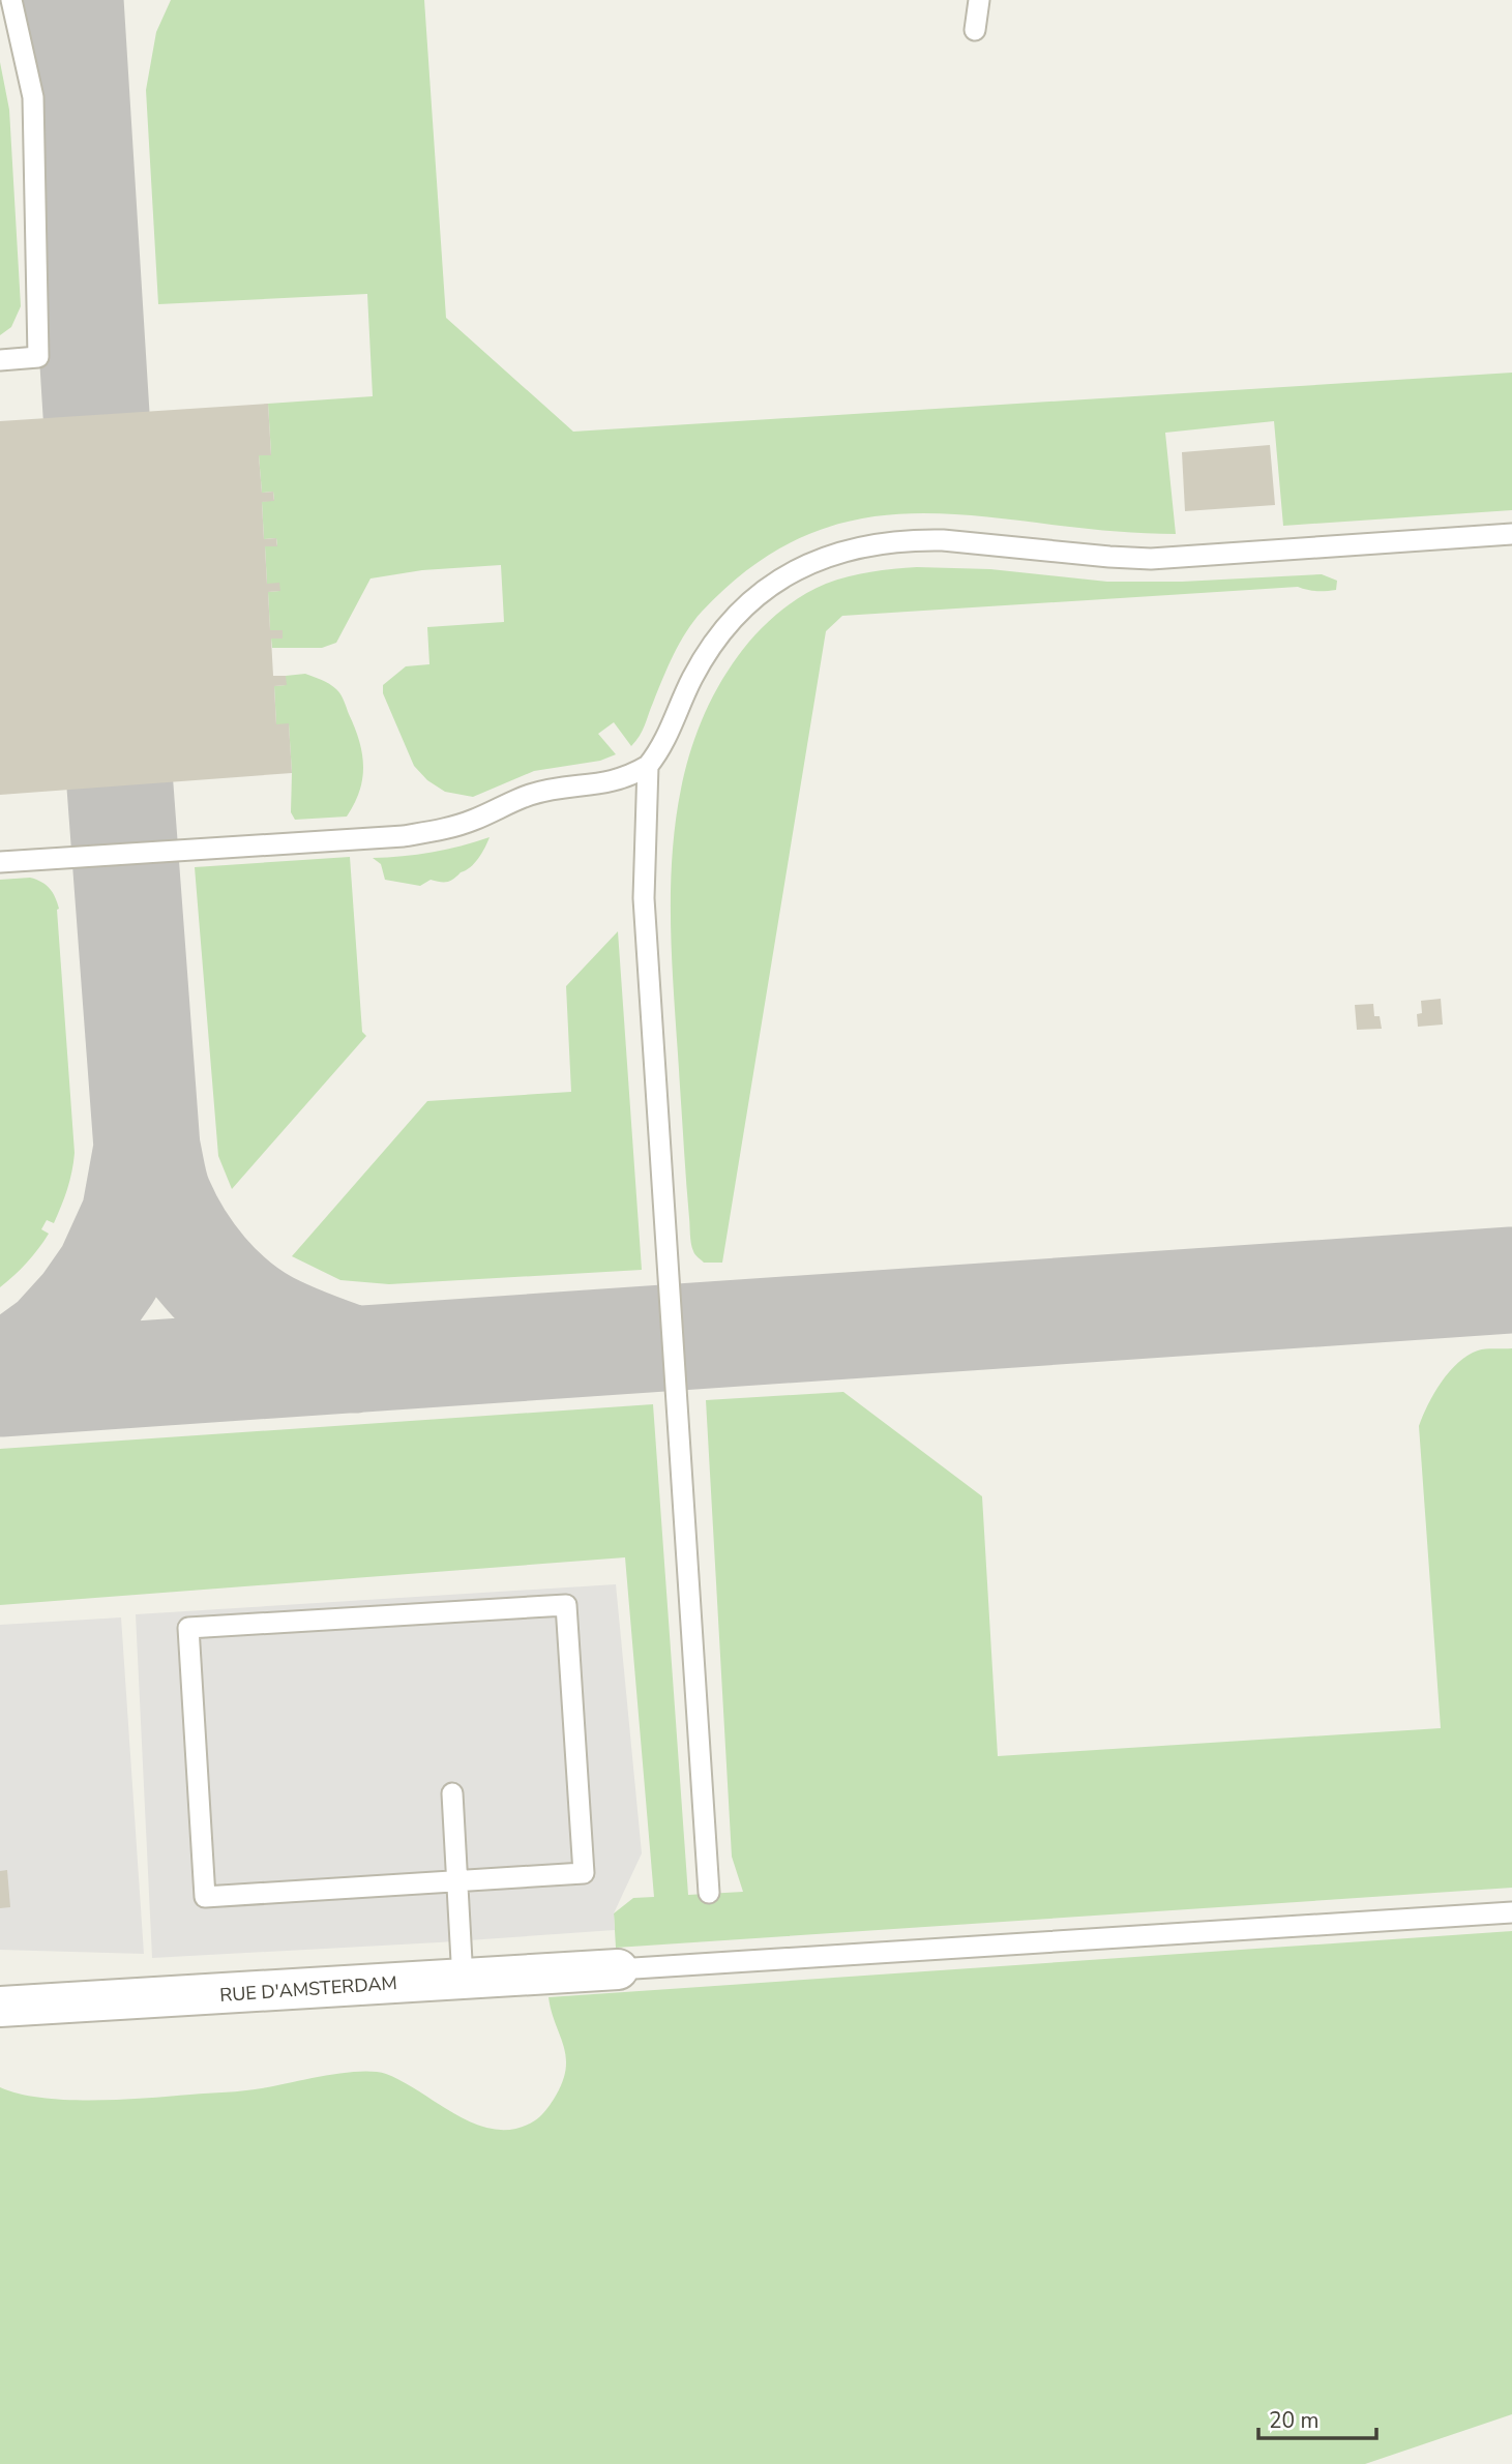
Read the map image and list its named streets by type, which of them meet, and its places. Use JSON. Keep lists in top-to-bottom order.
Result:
{
  "streets": {
    "street": ["RUE D'AMSTERDAM"]
  },
  "scale_bar": "20 m"
}
